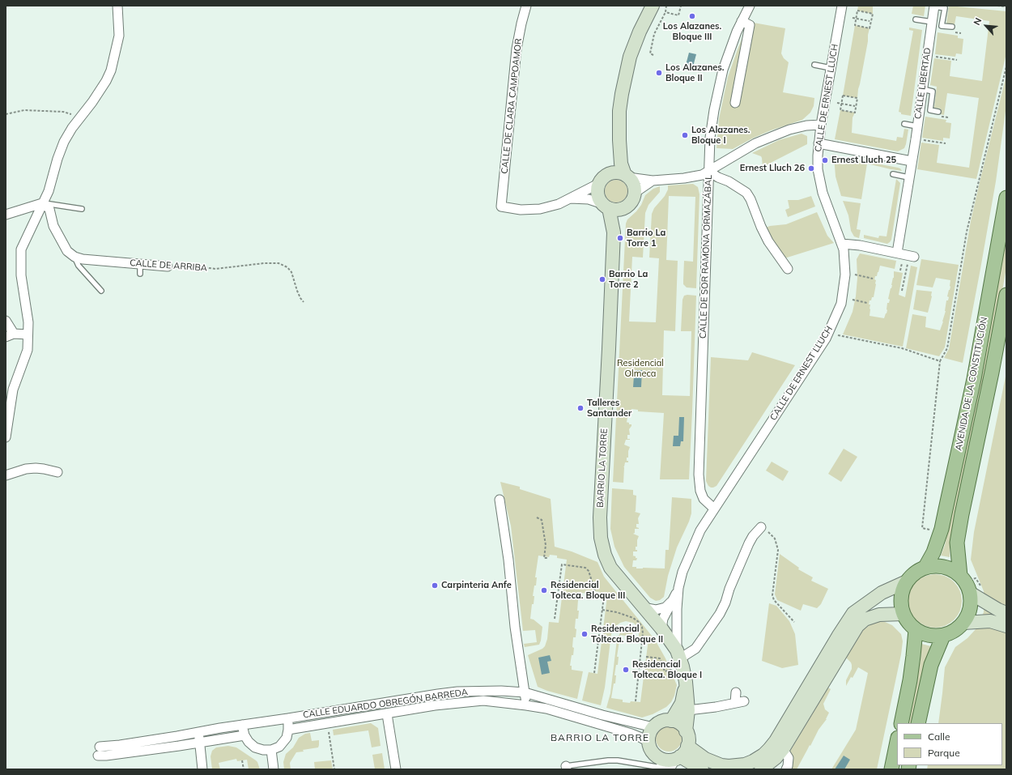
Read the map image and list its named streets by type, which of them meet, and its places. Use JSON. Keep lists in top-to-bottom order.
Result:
{
  "streets": {
    "main road": ["AVENIDA DE LA CONSTITUCIÓN", "BARRIO LA TORRE"],
    "street": [
      "CALLE LIBERTAD",
      "CALLE DE ERNEST LLUCH",
      "CALLE DE CLARA CAMPOAMOR",
      "CALLE DE SOR RAMONA ORMAZÁBAL",
      "CALLE DE ARRIBA",
      "CALLE EDUARDO OBREGÓN BARREDA"
    ]
  },
  "crossings": [
    ["CALLE DE ERNEST LLUCH", "CALLE DE SOR RAMONA ORMAZÁBAL"],
    ["CALLE DE ERNEST LLUCH", "BARRIO LA TORRE"],
    ["BARRIO LA TORRE", "CALLE EDUARDO OBREGÓN BARREDA"]
  ],
  "districts": ["BARRIO LA TORRE"],
  "parks": ["Residencial Olmeca"],
  "places": [
    "Los Alazanes. Bloque III",
    "Los Alazanes. Bloque II",
    "Los Alazanes. Bloque I",
    "Ernest Lluch 25",
    "Ernest Lluch 26",
    "Barrio La Torre 1",
    "Barrio La Torre 2",
    "Talleres Santander",
    "Carpinteria Anfe",
    "Residencial Tolteca. Bloque III",
    "Residencial Tolteca. Bloque II",
    "Residencial Tolteca. Bloque I"
  ],
  "legend": ["Calle", "Parque"],
  "north": "top left"
}
